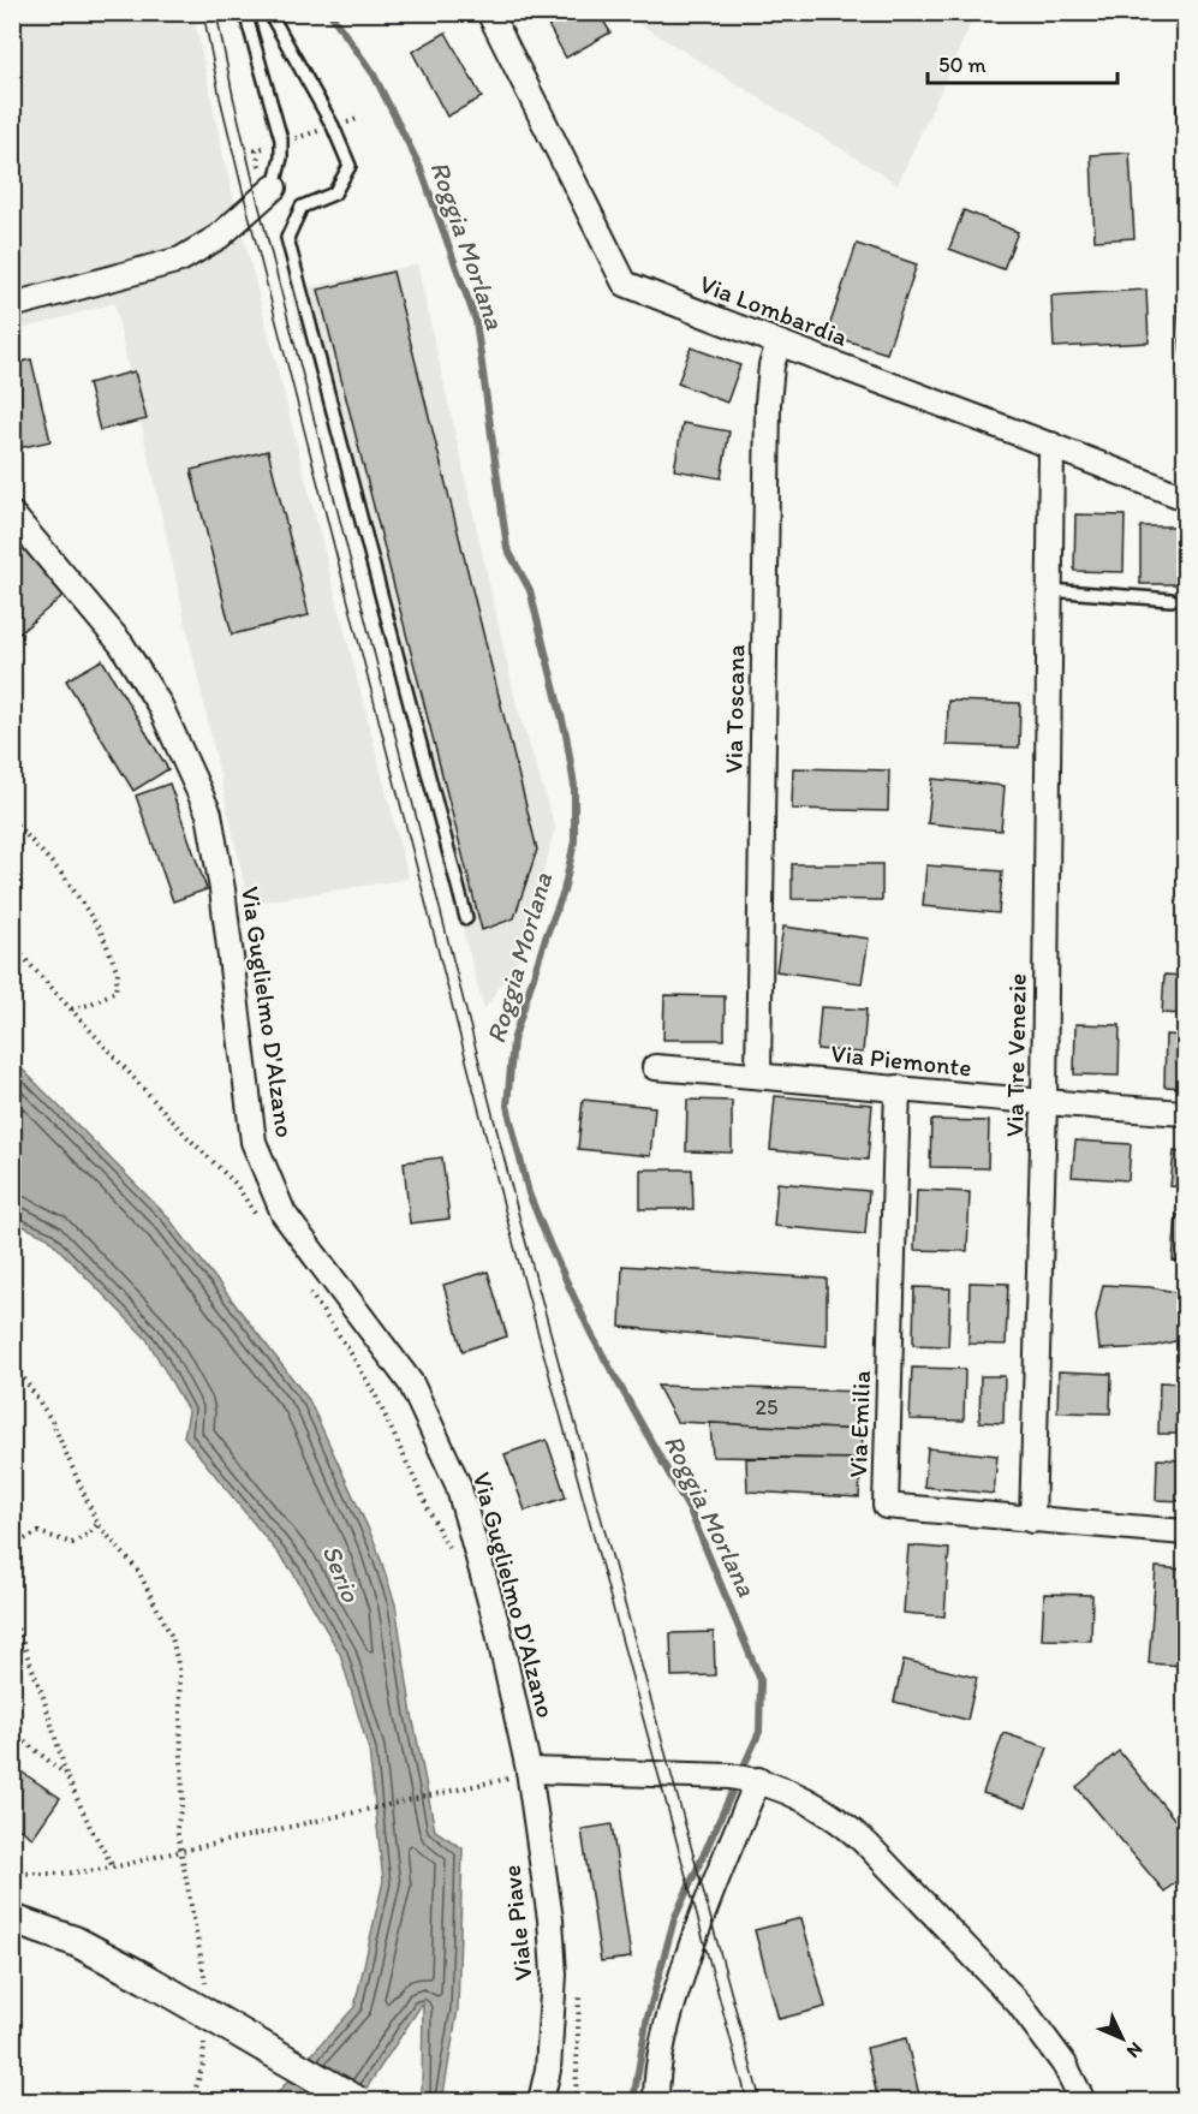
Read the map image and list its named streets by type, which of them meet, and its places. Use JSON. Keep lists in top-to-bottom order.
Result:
{
  "streets": {
    "street": [
      "Via Lombardia",
      "Via Toscana",
      "Via Guglielmo D'Alzano",
      "Via Tre Venezie",
      "Via Piemonte",
      "Via Emilia",
      "Viale Piave"
    ]
  },
  "crossings": [
    ["Via Lombardia", "Via Toscana"],
    ["Via Lombardia", "Via Tre Venezie"],
    ["Via Toscana", "Via Piemonte"],
    ["Via Guglielmo D'Alzano", "Viale Piave"],
    ["Via Tre Venezie", "Via Piemonte"],
    ["Via Tre Venezie", "Via Emilia"],
    ["Via Piemonte", "Via Emilia"]
  ],
  "water": ["Roggia Morlana", "Serio"],
  "house_numbers": ["25"],
  "scale_bar": "50 m",
  "north": "bottom right"
}
